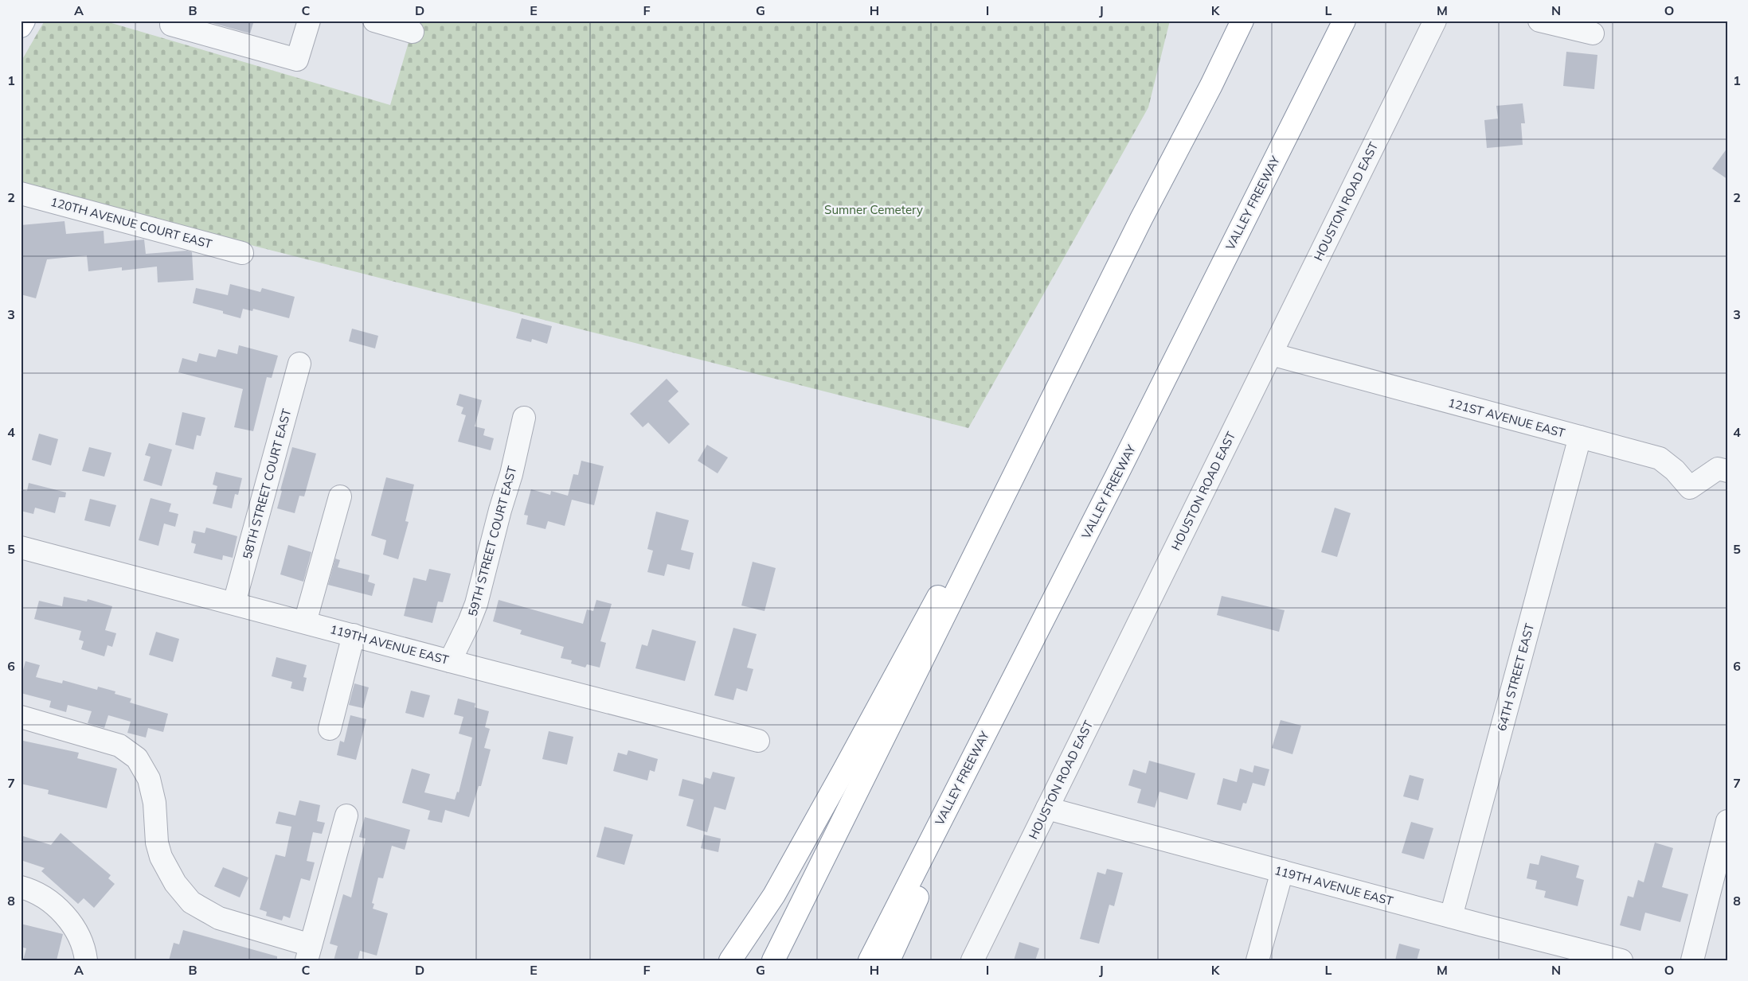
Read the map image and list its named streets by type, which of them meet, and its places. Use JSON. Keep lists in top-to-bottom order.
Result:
{
  "streets": {
    "main road": ["VALLEY FREEWAY"],
    "street": [
      "HOUSTON ROAD EAST",
      "120TH AVENUE COURT EAST",
      "121ST AVENUE EAST",
      "58TH STREET COURT EAST",
      "59TH STREET COURT EAST",
      "119TH AVENUE EAST",
      "64TH STREET EAST"
    ]
  },
  "crossings": [
    ["HOUSTON ROAD EAST", "121ST AVENUE EAST"],
    ["HOUSTON ROAD EAST", "119TH AVENUE EAST"],
    ["121ST AVENUE EAST", "64TH STREET EAST"],
    ["58TH STREET COURT EAST", "119TH AVENUE EAST"],
    ["59TH STREET COURT EAST", "119TH AVENUE EAST"],
    ["119TH AVENUE EAST", "64TH STREET EAST"]
  ],
  "parks": ["Sumner Cemetery"],
  "grid": {
    "columns": [
      "A",
      "B",
      "C",
      "D",
      "E",
      "F",
      "G",
      "H",
      "I",
      "J",
      "K",
      "L",
      "M",
      "N",
      "O"
    ],
    "rows": [
      "1",
      "2",
      "3",
      "4",
      "5",
      "6",
      "7",
      "8"
    ]
  }
}
